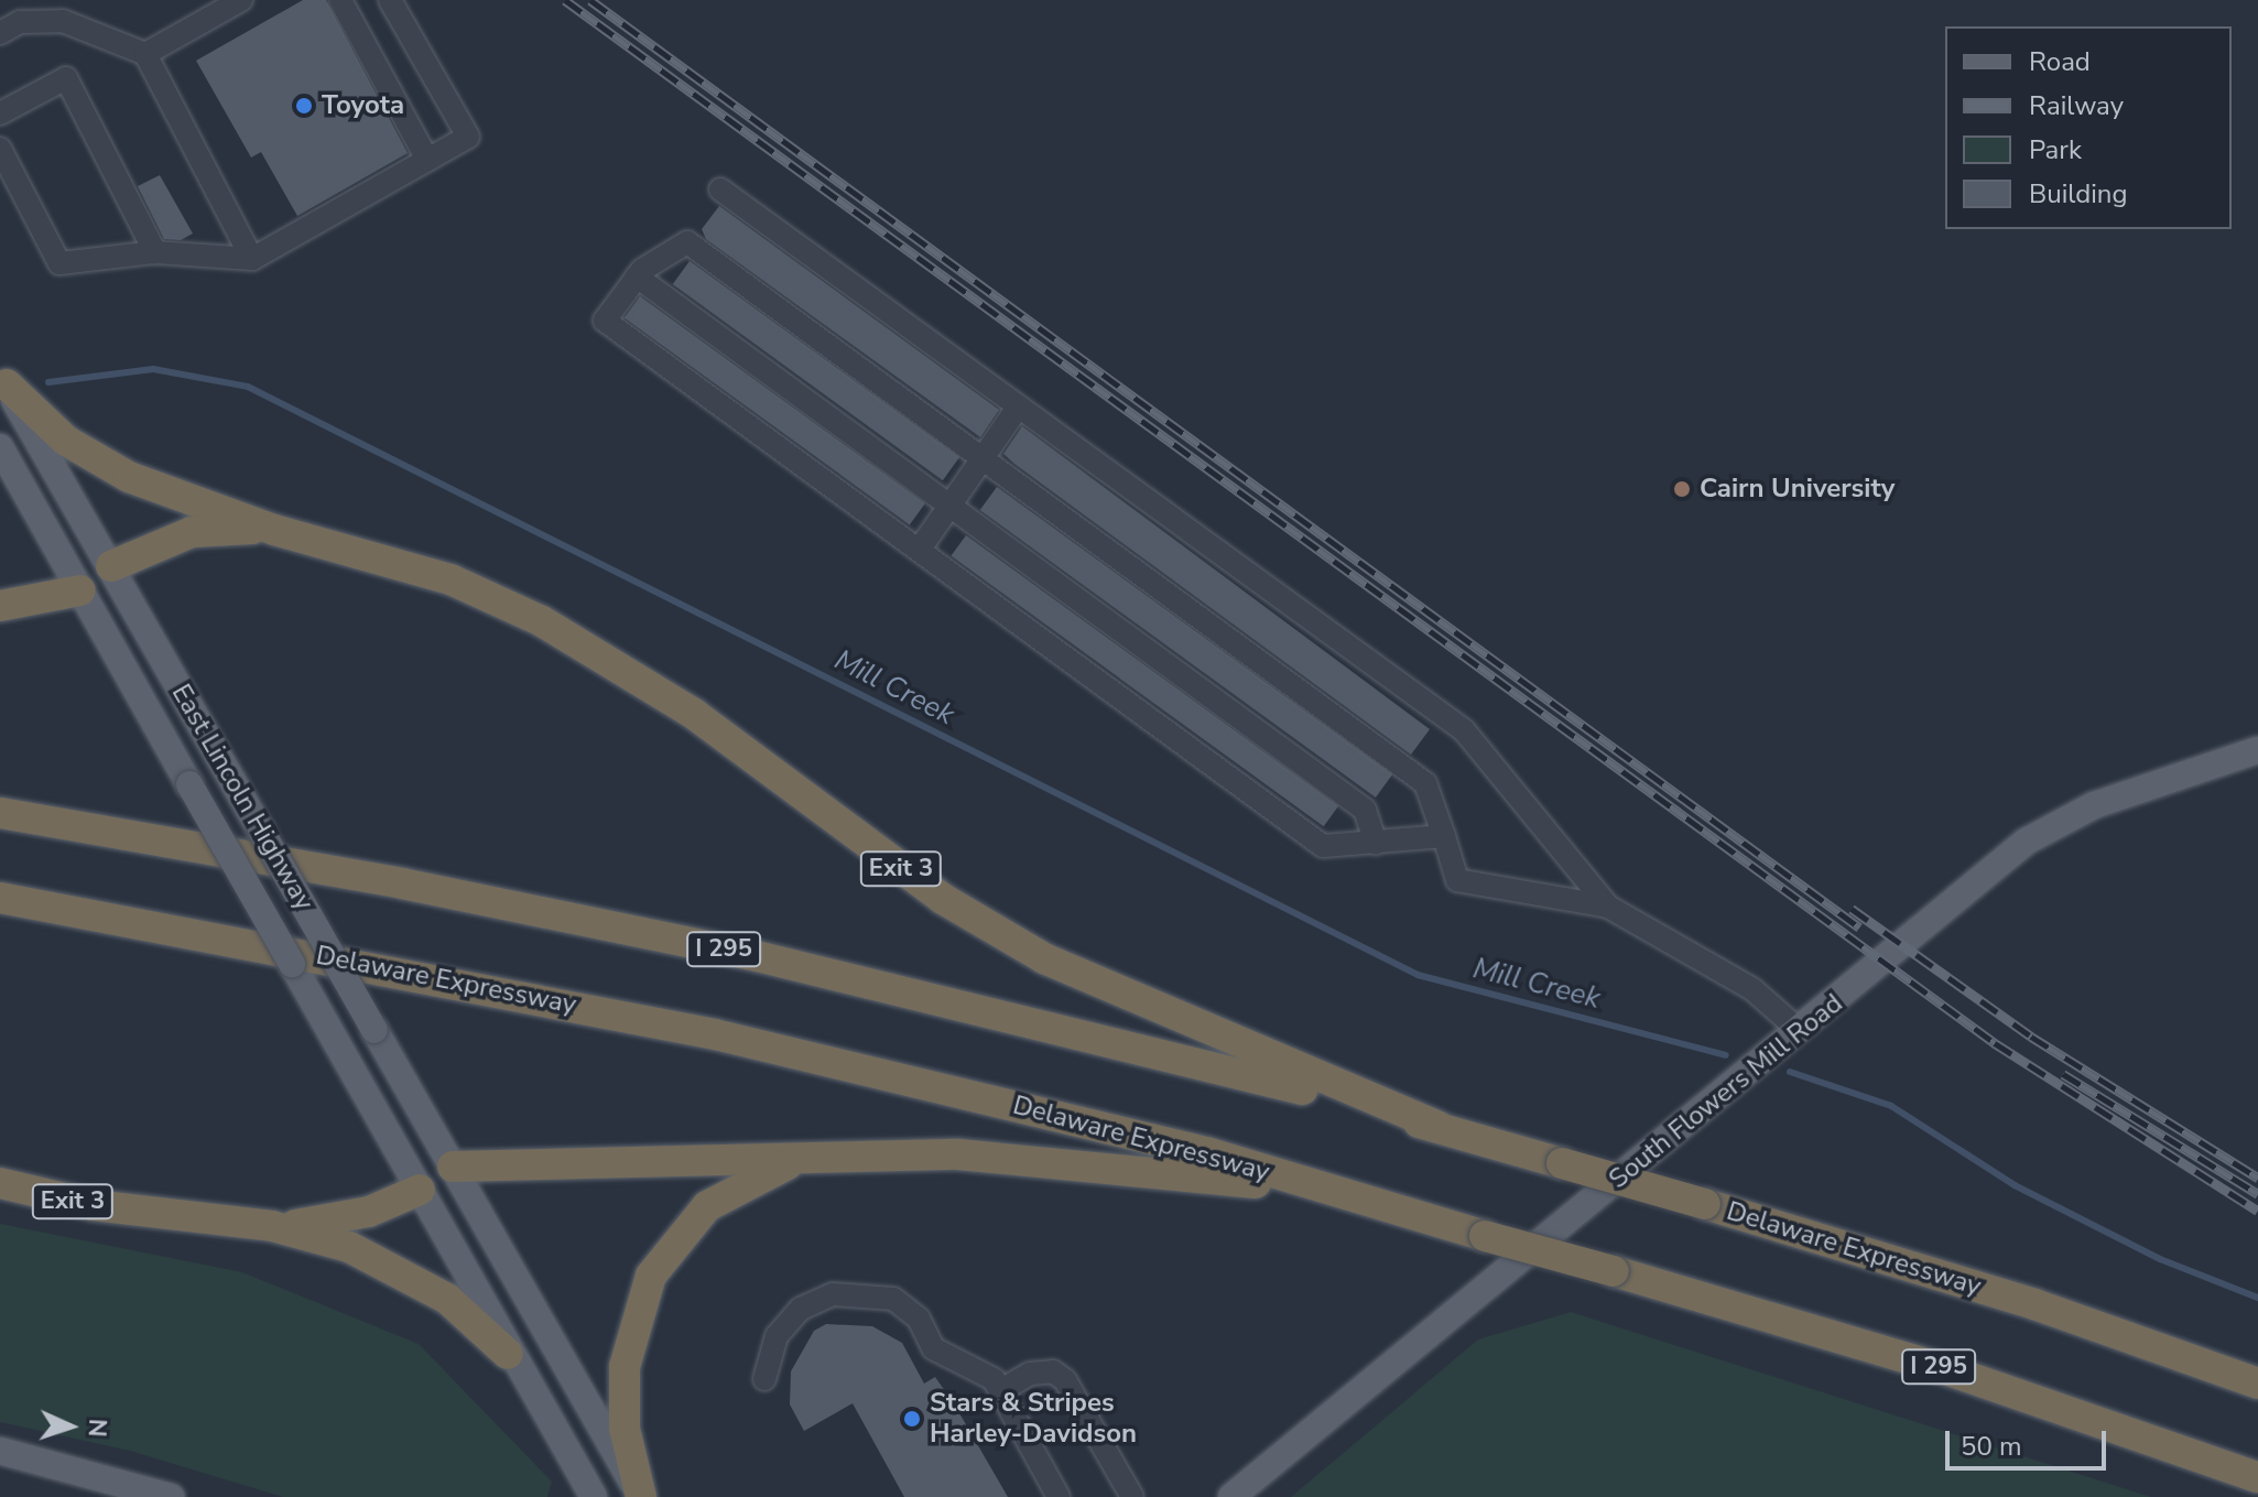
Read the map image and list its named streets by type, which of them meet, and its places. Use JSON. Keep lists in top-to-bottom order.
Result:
{
  "streets": {
    "highway": ["Exit 3", "I 295", "Delaware Expressway"],
    "main road": ["East Lincoln Highway", "South Flowers Mill Road"]
  },
  "crossings": [
    ["Exit 3", "Delaware Expressway"]
  ],
  "water": ["Mill Creek"],
  "places": ["Toyota", "Cairn University", "Stars & Stripes Harley-Davidson"],
  "legend": [
    "Road",
    "Railway",
    "Park",
    "Building"
  ],
  "scale_bar": "50 m",
  "north": "right"
}
